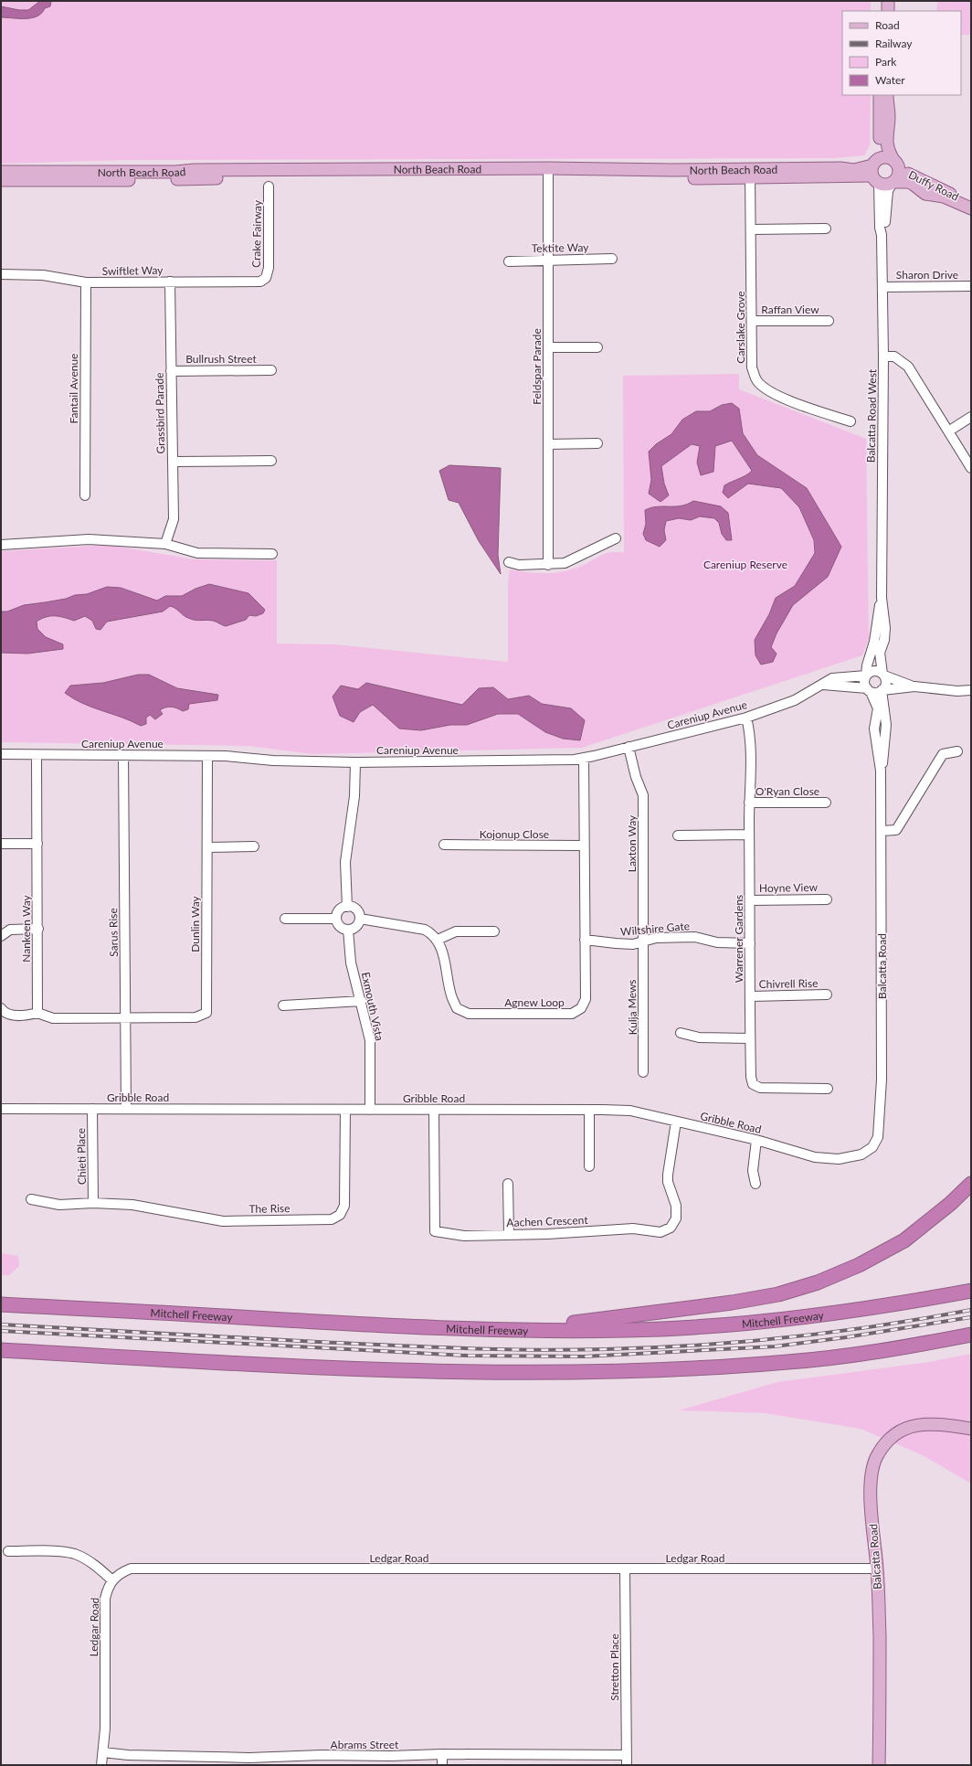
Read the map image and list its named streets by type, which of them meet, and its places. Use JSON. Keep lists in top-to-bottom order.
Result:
{
  "streets": {
    "highway": ["Mitchell Freeway"],
    "main road": ["North Beach Road", "Duffy Road", "Balcatta Road"],
    "street": [
      "Crake Fairway",
      "Tektite Way",
      "Swiftlet Way",
      "Sharon Drive",
      "Raffan View",
      "Carslake Grove",
      "Bullrush Street",
      "Feldspar Parade",
      "Fantail Avenue",
      "Grassbird Parade",
      "Balcatta Road West",
      "Careniup Avenue",
      "O'Ryan Close",
      "Kojonup Close",
      "Laxton Way",
      "Hoyne View",
      "Dunlin Way",
      "Nankeen Way",
      "Wiltshire Gate",
      "Sarus Rise",
      "Warrener Gardens",
      "Chivrell Rise",
      "Agnew Loop",
      "Exmouth Vista",
      "Kulja Mews",
      "Gribble Road",
      "Chieti Place",
      "The Rise",
      "Aachen Crescent",
      "Ledgar Road",
      "Stretton Place",
      "Abrams Street"
    ]
  },
  "crossings": [
    ["North Beach Road", "Duffy Road"],
    ["North Beach Road", "Carslake Grove"],
    ["North Beach Road", "Feldspar Parade"],
    ["North Beach Road", "Balcatta Road West"],
    ["Duffy Road", "Balcatta Road West"],
    ["Crake Fairway", "Swiftlet Way"],
    ["Tektite Way", "Feldspar Parade"],
    ["Swiftlet Way", "Fantail Avenue"],
    ["Swiftlet Way", "Grassbird Parade"],
    ["Sharon Drive", "Balcatta Road West"],
    ["Raffan View", "Carslake Grove"],
    ["Bullrush Street", "Grassbird Parade"],
    ["Balcatta Road West", "Careniup Avenue"],
    ["Balcatta Road West", "Balcatta Road"],
    ["Careniup Avenue", "Laxton Way"],
    ["Careniup Avenue", "Dunlin Way"],
    ["Careniup Avenue", "Nankeen Way"],
    ["Careniup Avenue", "Sarus Rise"],
    ["Careniup Avenue", "Warrener Gardens"],
    ["Careniup Avenue", "Balcatta Road"],
    ["Careniup Avenue", "Agnew Loop"],
    ["O'Ryan Close", "Warrener Gardens"],
    ["Kojonup Close", "Agnew Loop"],
    ["Laxton Way", "Wiltshire Gate"],
    ["Laxton Way", "Kulja Mews"],
    ["Hoyne View", "Warrener Gardens"],
    ["Dunlin Way", "Sarus Rise"],
    ["Wiltshire Gate", "Warrener Gardens"],
    ["Wiltshire Gate", "Agnew Loop"],
    ["Wiltshire Gate", "Kulja Mews"],
    ["Sarus Rise", "Gribble Road"],
    ["Warrener Gardens", "Chivrell Rise"],
    ["Balcatta Road", "Gribble Road"],
    ["Balcatta Road", "Ledgar Road"],
    ["Exmouth Vista", "Gribble Road"],
    ["Gribble Road", "Chieti Place"],
    ["Gribble Road", "The Rise"],
    ["Gribble Road", "Aachen Crescent"],
    ["Chieti Place", "The Rise"],
    ["Ledgar Road", "Stretton Place"],
    ["Ledgar Road", "Abrams Street"],
    ["Stretton Place", "Abrams Street"]
  ],
  "parks": ["Careniup Reserve"],
  "legend": [
    "Road",
    "Railway",
    "Park",
    "Water"
  ]
}
